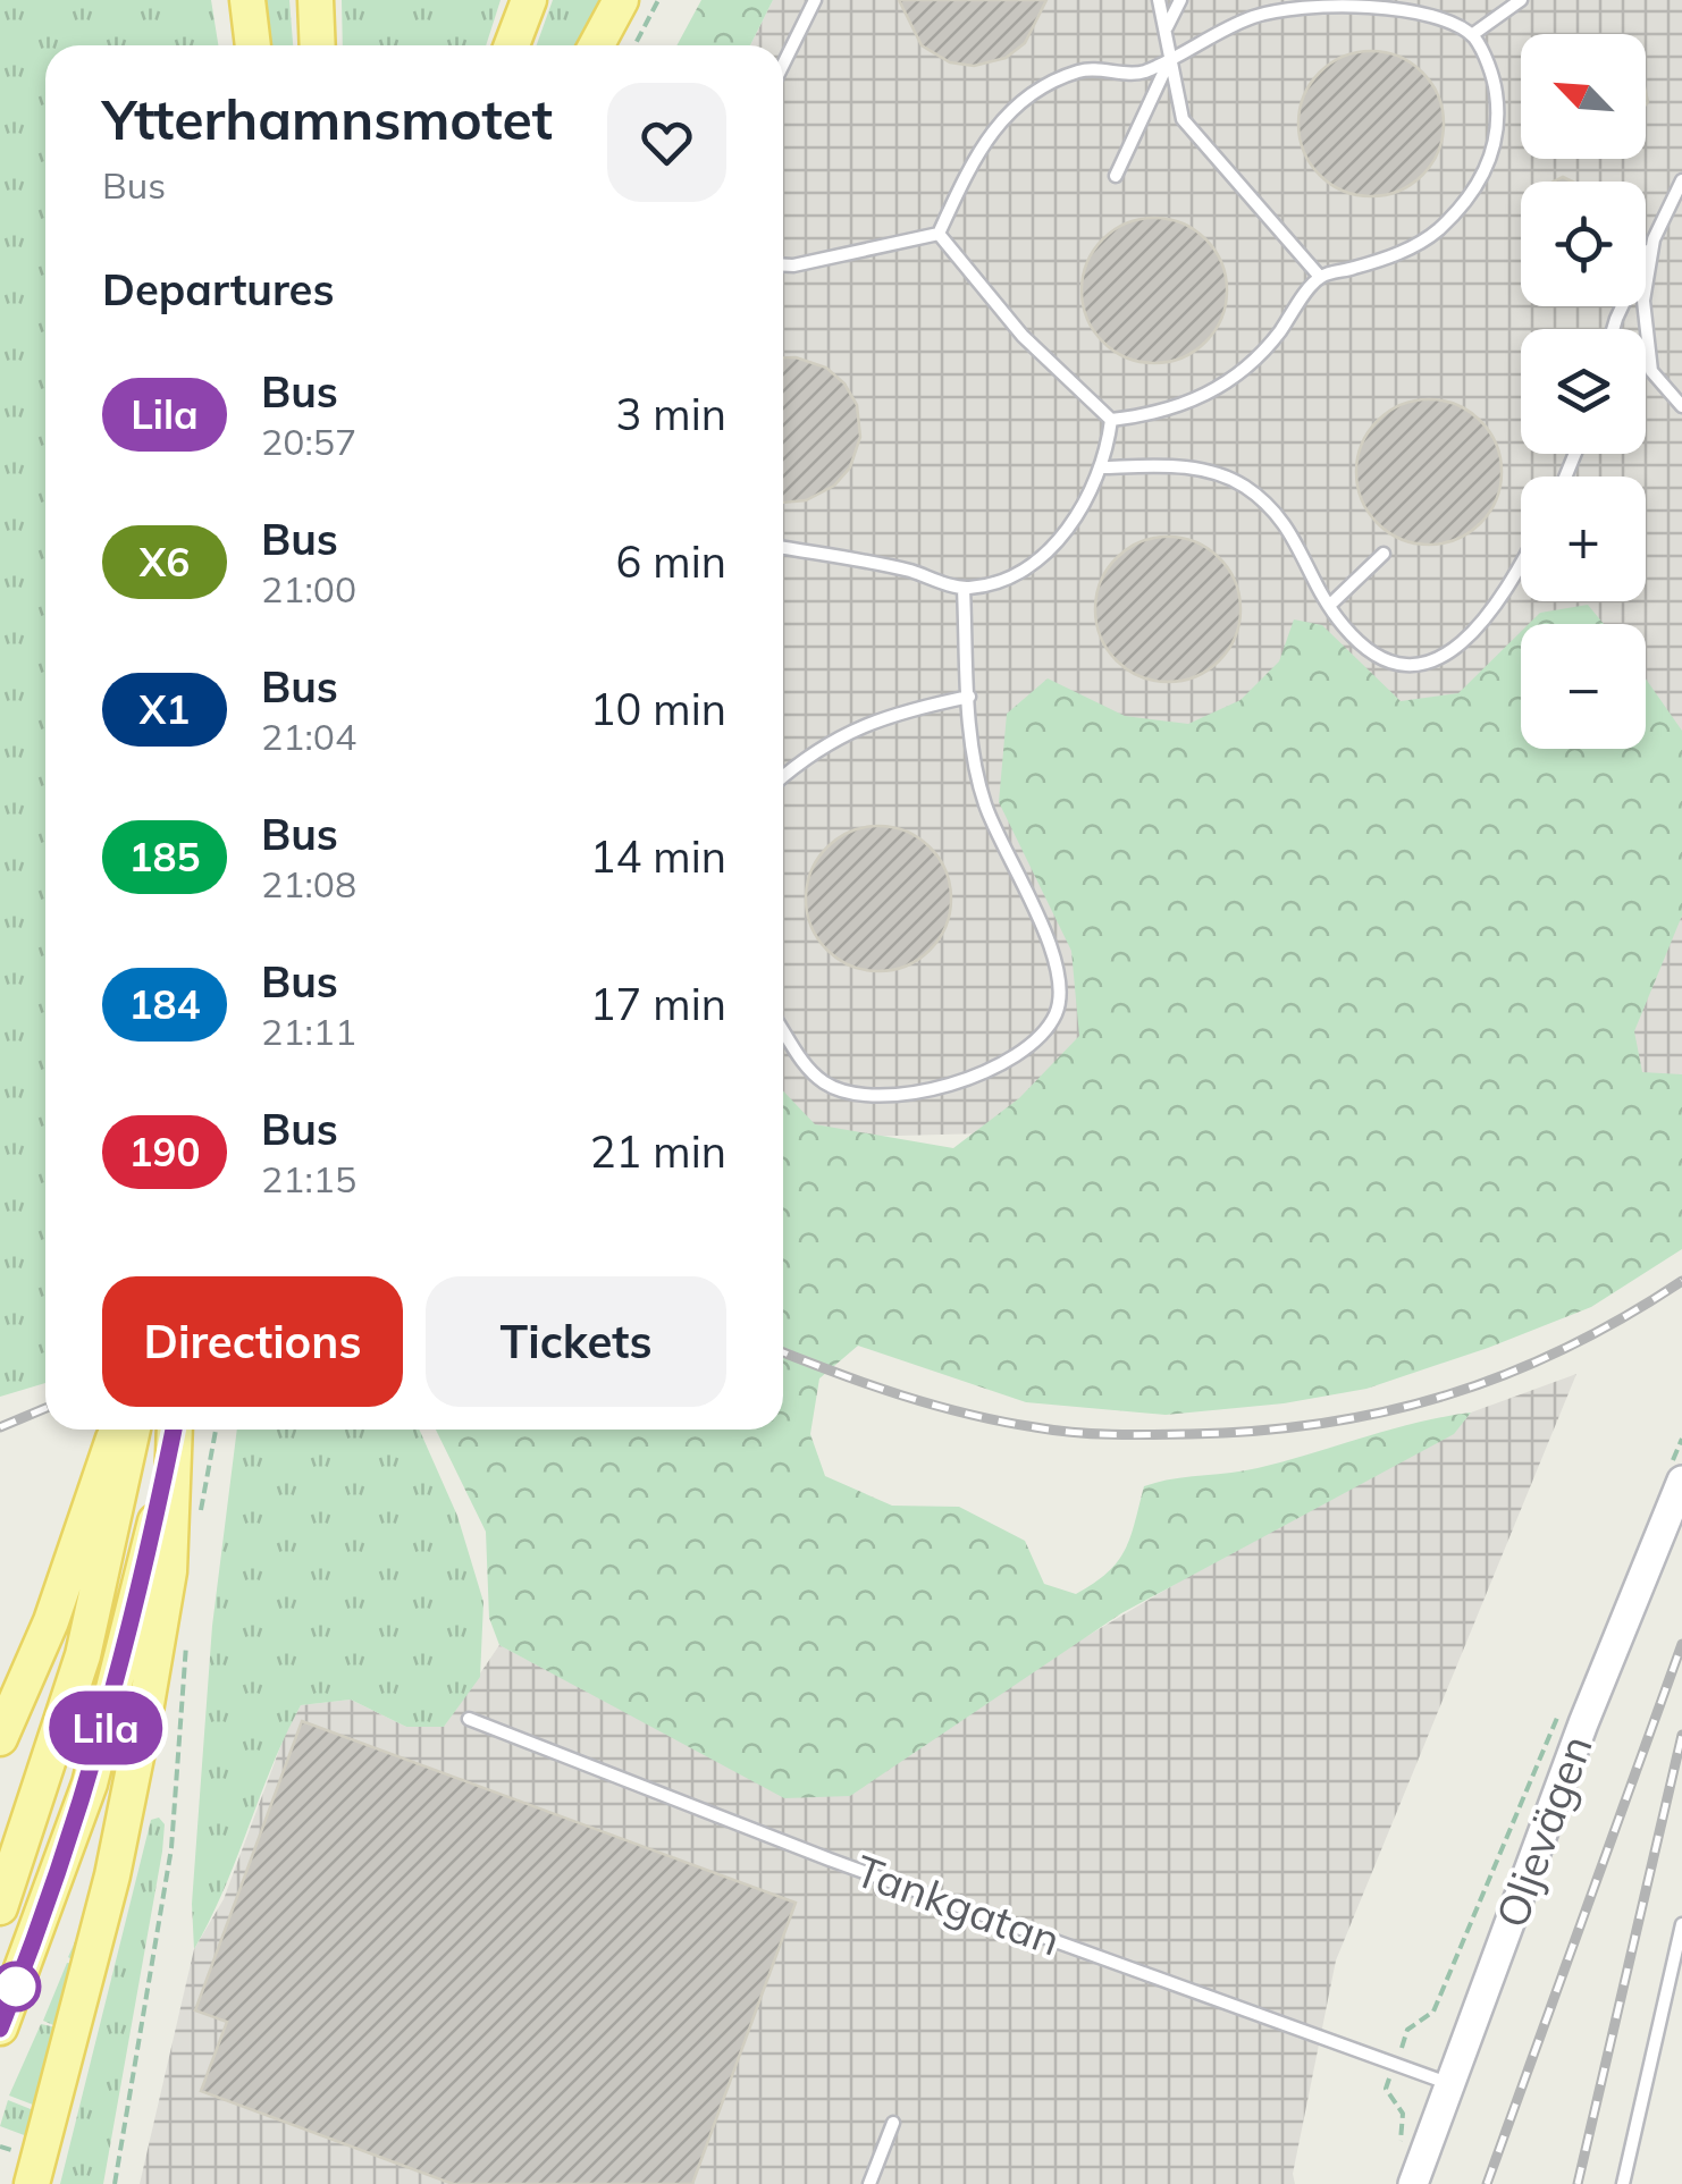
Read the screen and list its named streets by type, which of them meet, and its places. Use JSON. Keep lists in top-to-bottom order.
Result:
{
  "streets": {
    "street": ["Oljevägen"],
    "lane": ["Tankgatan"]
  },
  "crossings": [
    ["Oljevägen", "Tankgatan"]
  ],
  "lines": ["bus line Lila"],
  "north": "top left",
  "page": {
    "on_map": "Lila",
    "map_buttons": ["+", "−"],
    "heading": [
      ["Ytterhamnsmotet", "Bus"],
      "Departures"
    ],
    "list": [
      {
        "mark": "Lila",
        "name": "Bus",
        "note": "20:57",
        "value": "3 min"
      },
      {
        "mark": "X6",
        "name": "Bus",
        "note": "21:00",
        "value": "6 min"
      },
      {
        "mark": "X1",
        "name": "Bus",
        "note": "21:04",
        "value": "10 min"
      },
      {
        "mark": "185",
        "name": "Bus",
        "note": "21:08",
        "value": "14 min"
      },
      {
        "mark": "184",
        "name": "Bus",
        "note": "21:11",
        "value": "17 min"
      },
      {
        "mark": "190",
        "name": "Bus",
        "note": "21:15",
        "value": "21 min"
      }
    ],
    "buttons": ["Directions", "Tickets"]
  }
}
